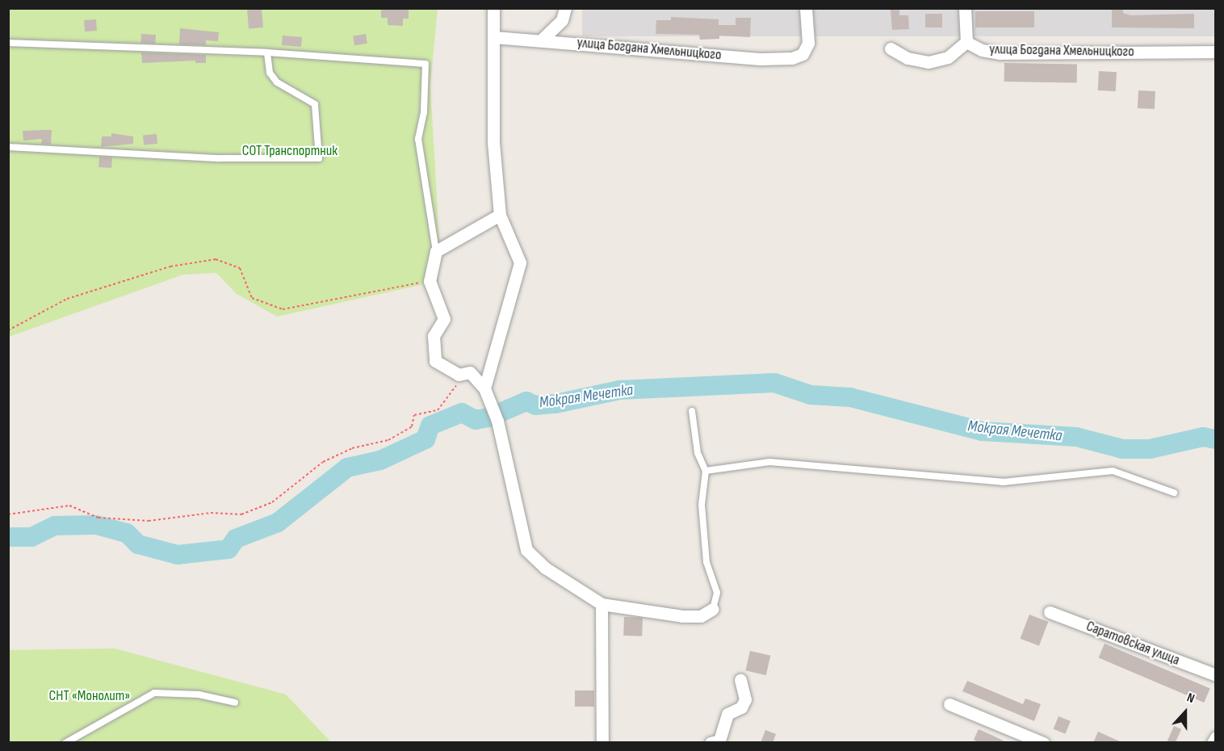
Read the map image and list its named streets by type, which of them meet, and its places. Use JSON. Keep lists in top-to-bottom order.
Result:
{
  "streets": {
    "street": ["улица Богдана Хмельницкого", "Саратовская улица"]
  },
  "water": ["Мокрая Мечетка"],
  "parks": ["СОТ Транспортник", "СНТ «Монолит»"],
  "north": "top"
}
